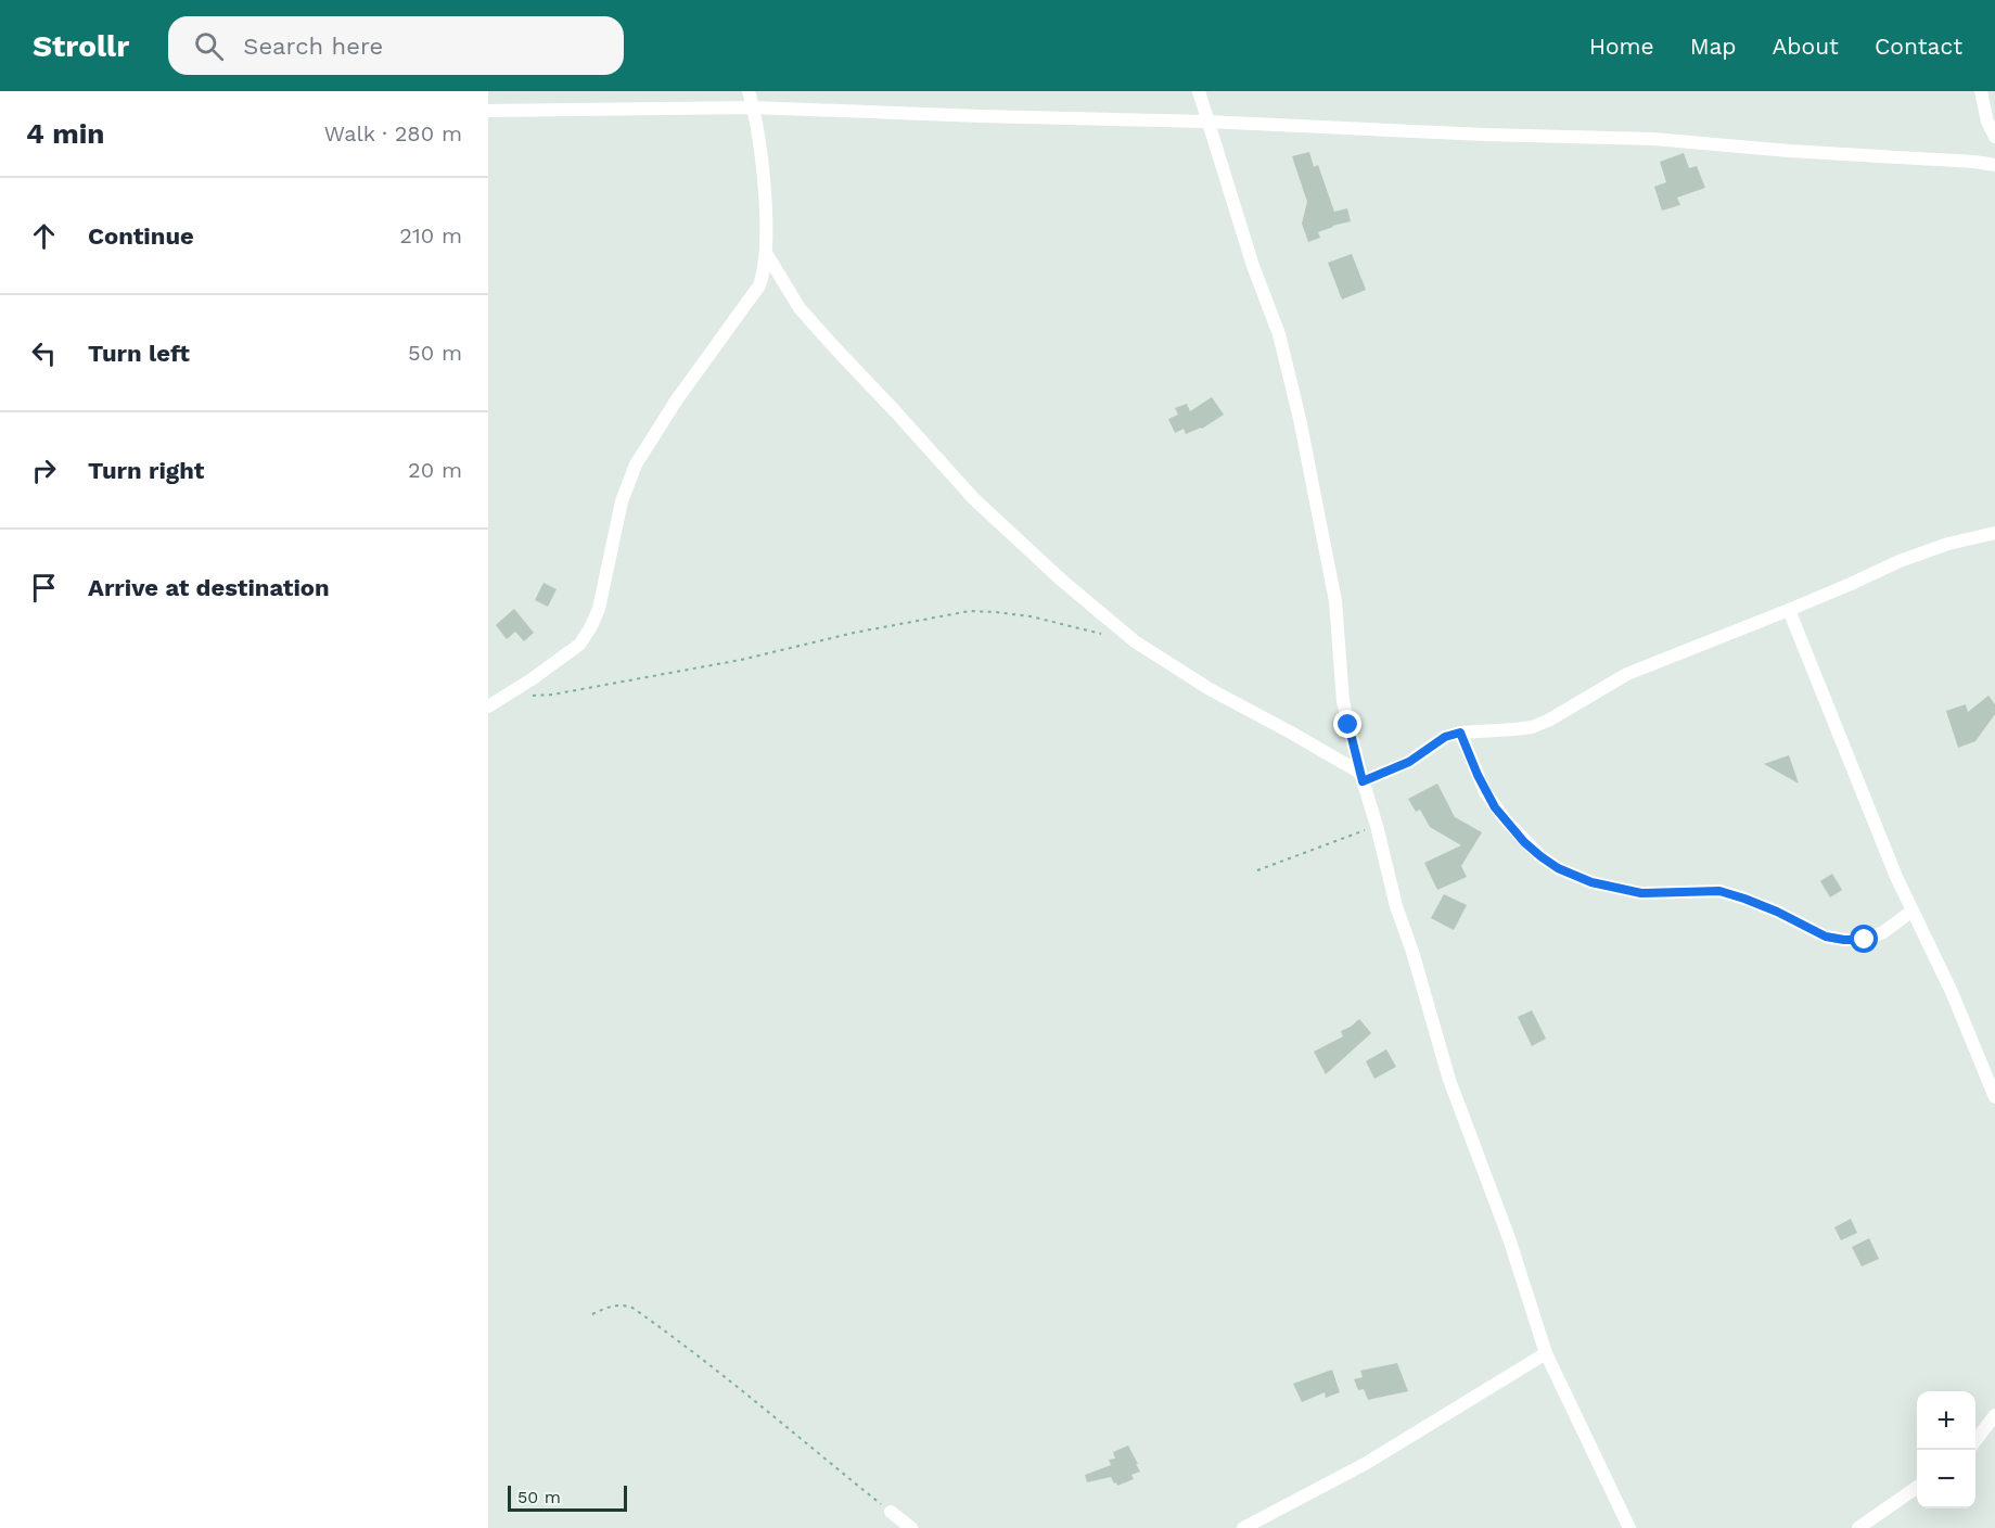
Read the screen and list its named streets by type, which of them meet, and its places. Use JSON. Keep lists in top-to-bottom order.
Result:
{
  "scale_bar": "50 m",
  "page": {
    "header": "Strollr",
    "search": "Search here",
    "nav": [
      "Home",
      "Map",
      "About",
      "Contact"
    ],
    "heading": ["4 min", "Walk · 280 m"],
    "list": [
      ["Continue", "210 m"],
      ["Turn left", "50 m"],
      ["Turn right", "20 m"],
      "Arrive at destination"
    ],
    "map_buttons": ["+", "−"],
    "scale": "50 m"
  }
}
